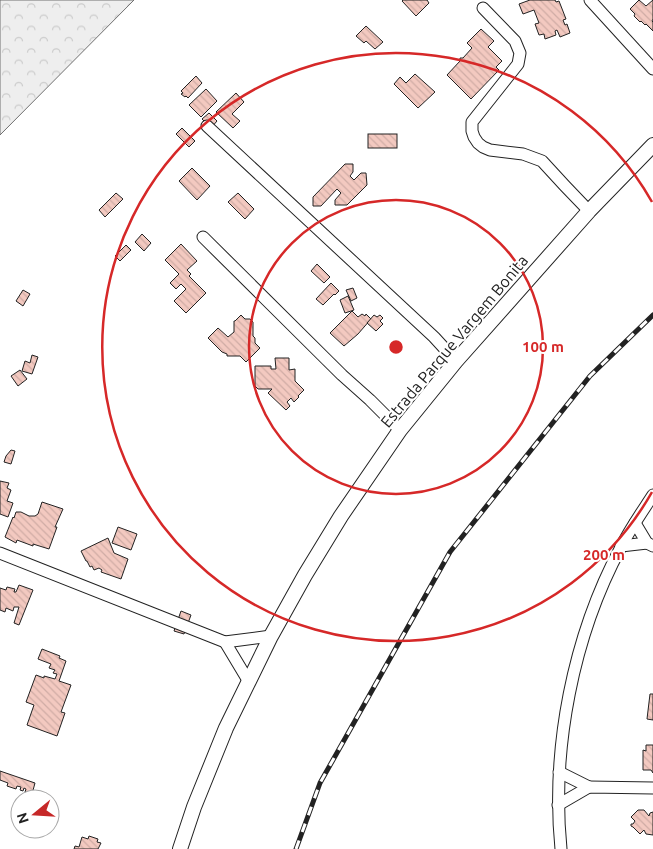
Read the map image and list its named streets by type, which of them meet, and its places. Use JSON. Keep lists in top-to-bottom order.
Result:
{
  "streets": {
    "main road": ["Estrada Parque Vargem Bonita"]
  },
  "north": "left",
  "rings": ["100 m", "200 m"]
}
